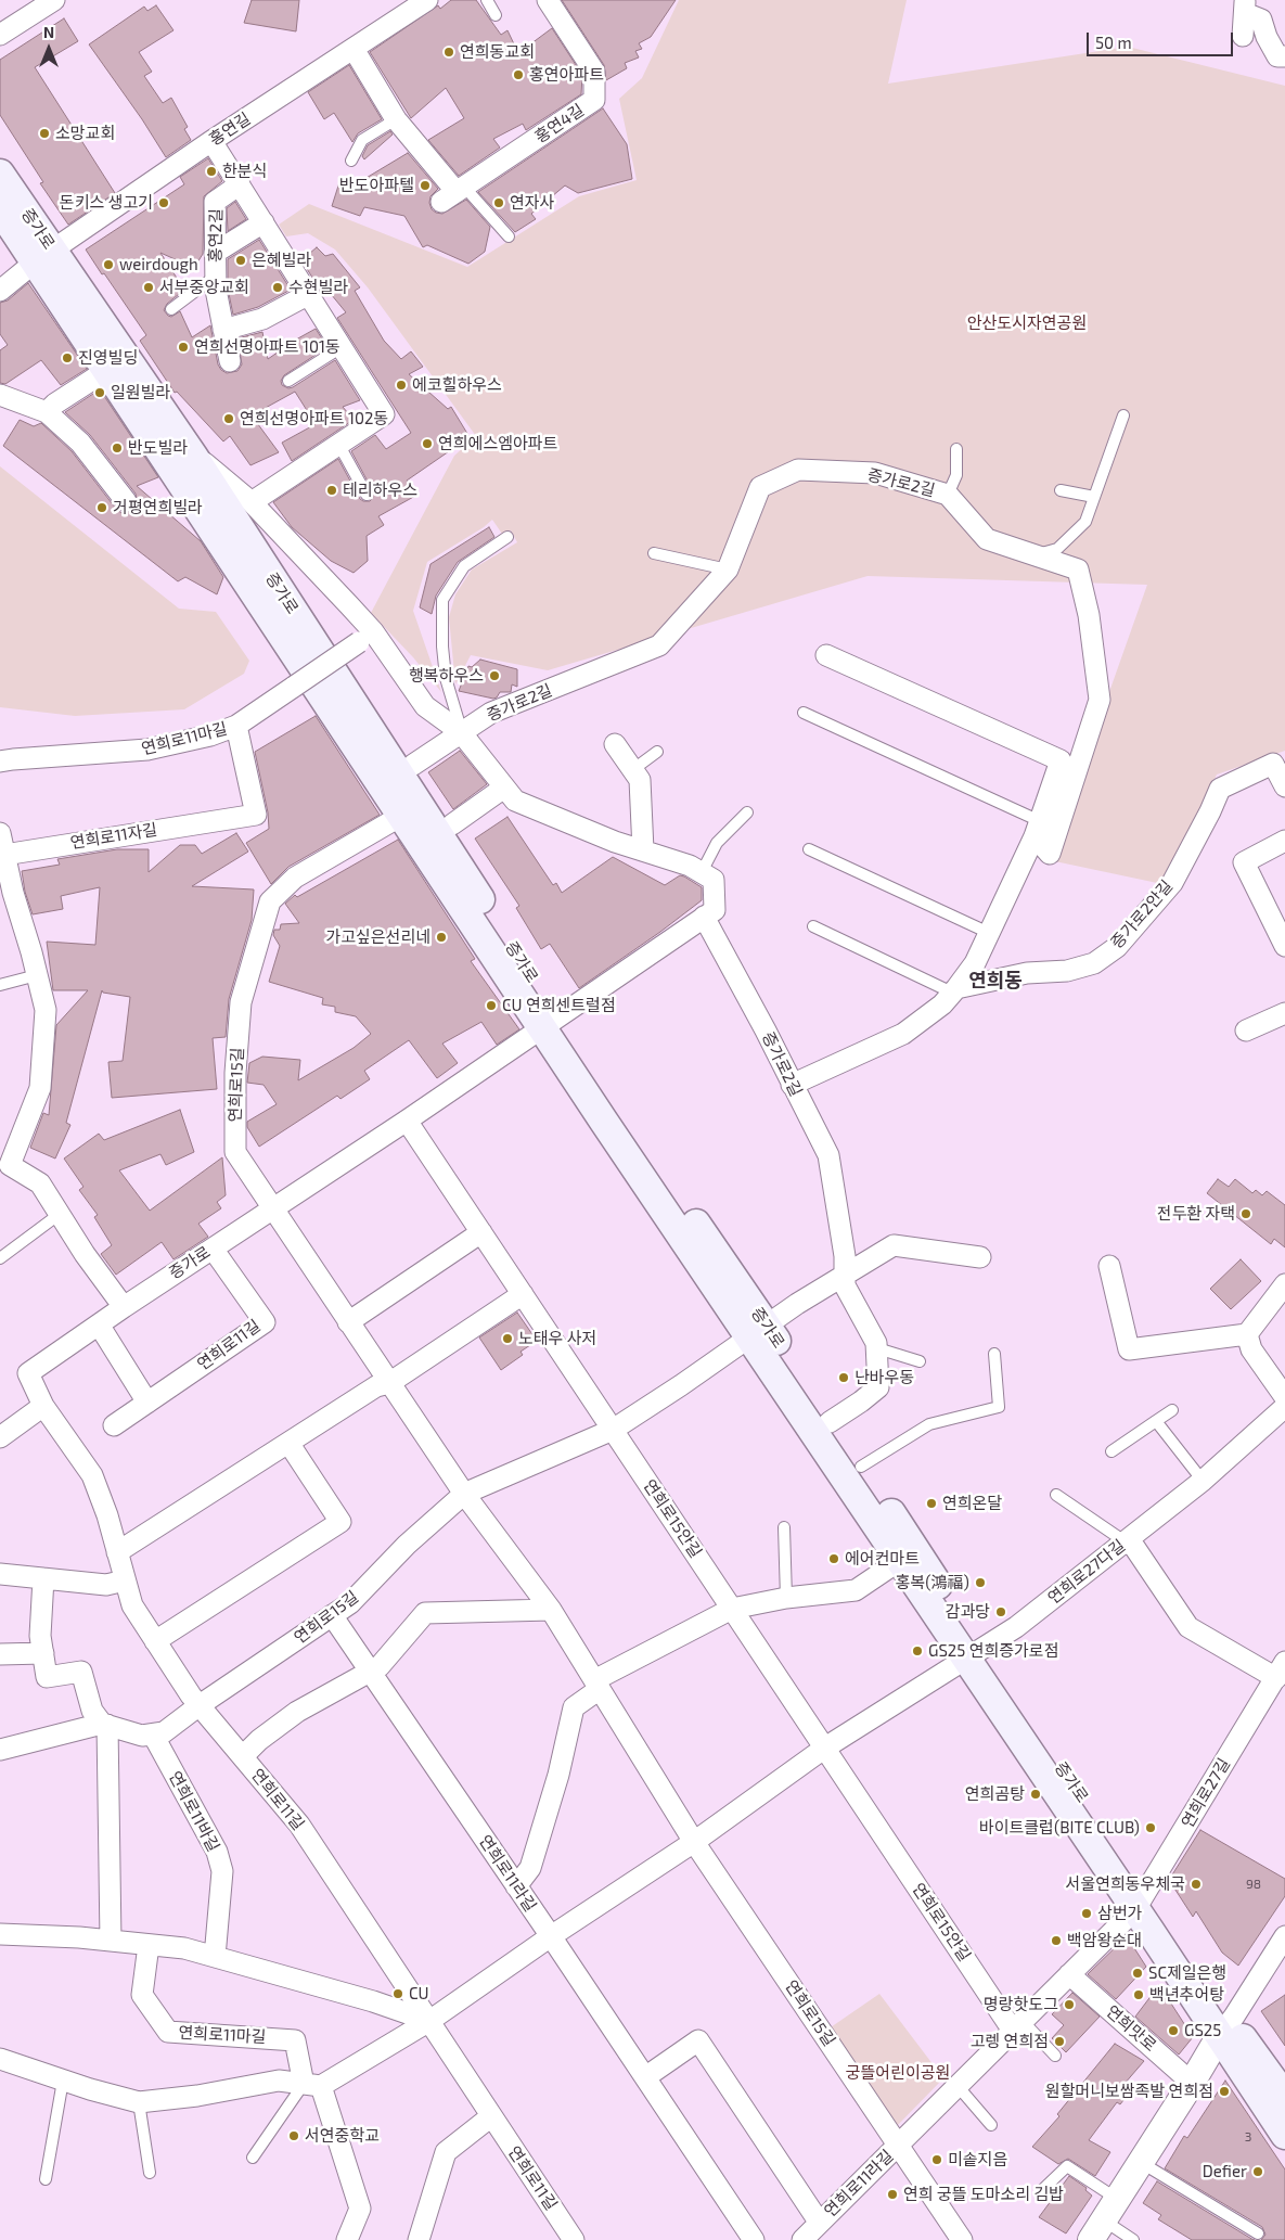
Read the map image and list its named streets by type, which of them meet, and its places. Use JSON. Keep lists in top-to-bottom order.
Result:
{
  "streets": {
    "main road": ["증가로"],
    "street": [
      "홍연4길",
      "홍연길",
      "홍연2길",
      "증가로2길",
      "연희로11마길",
      "연희로11자길",
      "증가로2안길",
      "연희로15길",
      "연희로11길",
      "연희로15안길",
      "연희로27다길",
      "연희로27길",
      "연희로11바길",
      "연희로11라길",
      "연희맛로"
    ]
  },
  "crossings": [
    ["홍연길", "증가로"],
    ["홍연길", "홍연2길"],
    ["증가로", "증가로2길"],
    ["증가로", "연희로15길"],
    ["증가로", "연희로11길"],
    ["증가로", "연희로15안길"],
    ["증가로", "연희로27다길"],
    ["증가로", "연희로27길"],
    ["연희로11마길", "연희로11자길"],
    ["연희로15길", "연희로11길"],
    ["연희로15길", "연희로11바길"],
    ["연희로15길", "연희로11라길"],
    ["연희로27다길", "연희로27길"]
  ],
  "districts": ["연희동"],
  "parks": ["안산도시자연공원", "궁뜰어린이공원"],
  "places": [
    "연희동교회",
    "홍연아파트",
    "소망교회",
    "한분식",
    "반도아파텔",
    "돈키스 생고기",
    "연자사",
    "은혜빌라",
    "weirdough",
    "서부중앙교회",
    "수현빌라",
    "연희선명아파트 101동",
    "진영빌딩",
    "에코힐하우스",
    "일원빌라",
    "연희선명아파트 102동",
    "연희에스엠아파트",
    "반도빌라",
    "테리하우스",
    "거평연희빌라",
    "행복하우스",
    "가고싶은선리네",
    "CU 연희센트럴점",
    "전두환 자택",
    "노태우 사저",
    "난바우동",
    "연희온달",
    "에어컨마트",
    "홍복(鴻福)",
    "감과당",
    "GS25 연희증가로점",
    "연희곰탕",
    "바이트클럽(BITE CLUB)",
    "서울연희동우체국",
    "삼번가",
    "백암왕순대",
    "SC제일은행",
    "CU",
    "백년추어탕",
    "명랑핫도그",
    "GS25",
    "고렝 연희점",
    "원할머니보쌈족발 연희점",
    "서연중학교",
    "미솥지음",
    "Defier",
    "연희 궁뜰 도마소리 김밥"
  ],
  "house_numbers": ["98", "3"],
  "scale_bar": "50 m",
  "north": "top"
}
